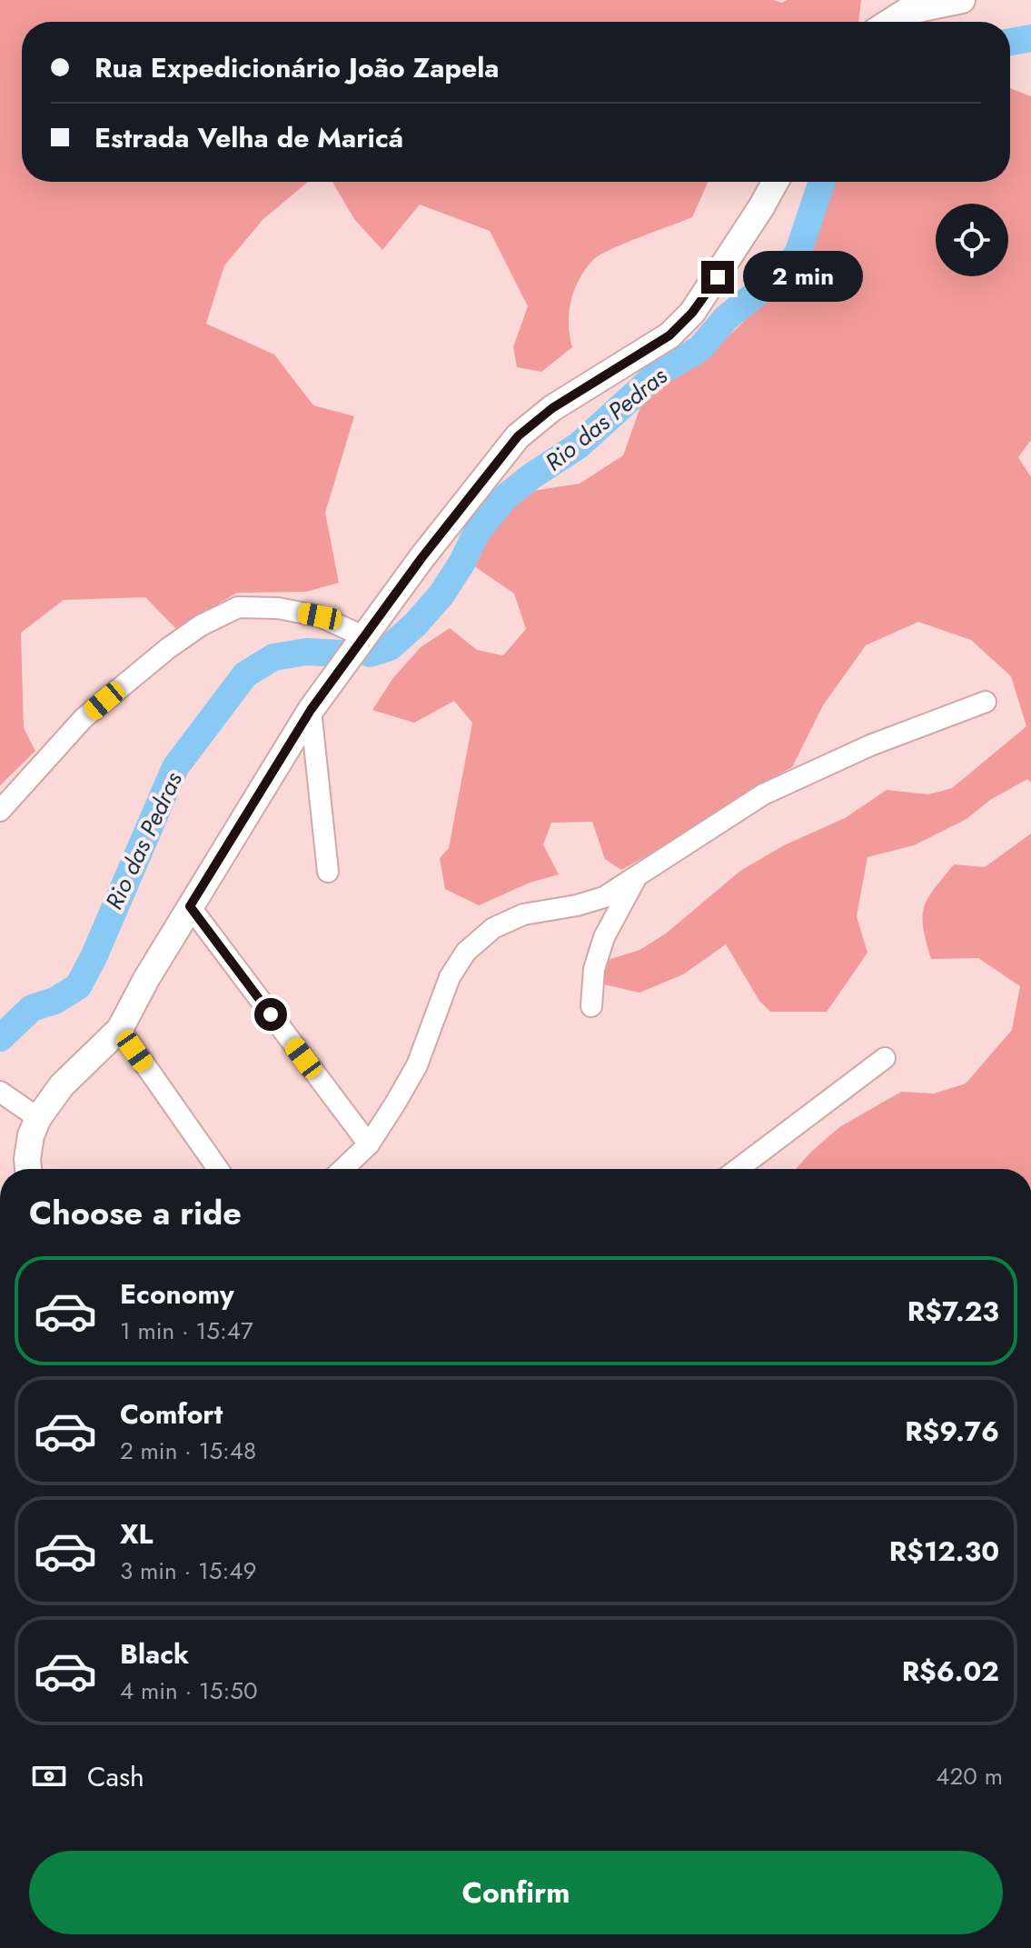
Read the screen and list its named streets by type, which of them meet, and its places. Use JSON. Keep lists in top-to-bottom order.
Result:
{
  "water": ["Rio das Pedras"],
  "page": {
    "banner": ["Rua Expedicionário João Zapela", "Estrada Velha de Maricá"],
    "bubble": "2 min",
    "heading": "Choose a ride",
    "list": [
      {
        "name": "Economy",
        "note": "1 min · 15:47",
        "value": "R$7.23"
      },
      {
        "name": "Comfort",
        "note": "2 min · 15:48",
        "value": "R$9.76"
      },
      {
        "name": "XL",
        "note": "3 min · 15:49",
        "value": "R$12.30"
      },
      {
        "name": "Black",
        "note": "4 min · 15:50",
        "value": "R$6.02"
      }
    ],
    "pay": ["Cash", "420 m"],
    "buttons": "Confirm"
  }
}
